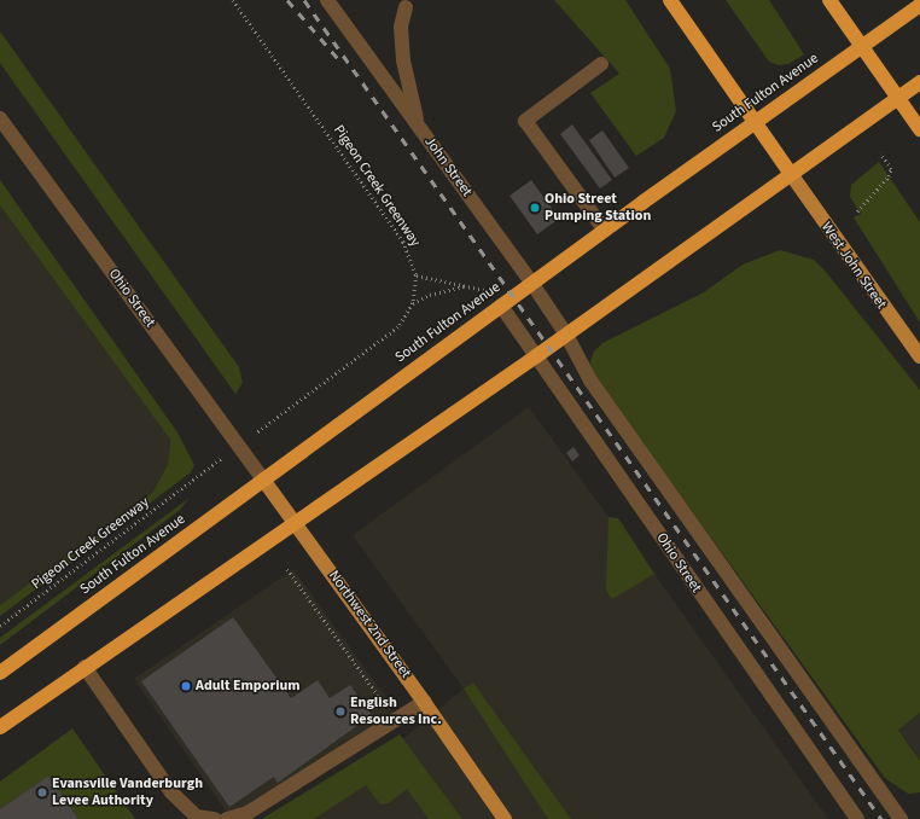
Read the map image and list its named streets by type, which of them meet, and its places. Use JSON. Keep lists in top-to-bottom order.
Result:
{
  "streets": {
    "highway": ["South Fulton Avenue"],
    "main road": ["West John Street", "Northwest 2nd Street"],
    "street": ["John Street", "Ohio Street"],
    "path": ["Pigeon Creek Greenway"]
  },
  "crossings": [
    ["South Fulton Avenue", "John Street"],
    ["South Fulton Avenue", "Ohio Street"],
    ["South Fulton Avenue", "Northwest 2nd Street"],
    ["Ohio Street", "Northwest 2nd Street"]
  ],
  "places": [
    "Ohio Street Pumping Station",
    "Adult Emporium",
    "English Resources Inc.",
    "Evansville Vanderburgh Levee Authority"
  ]
}
